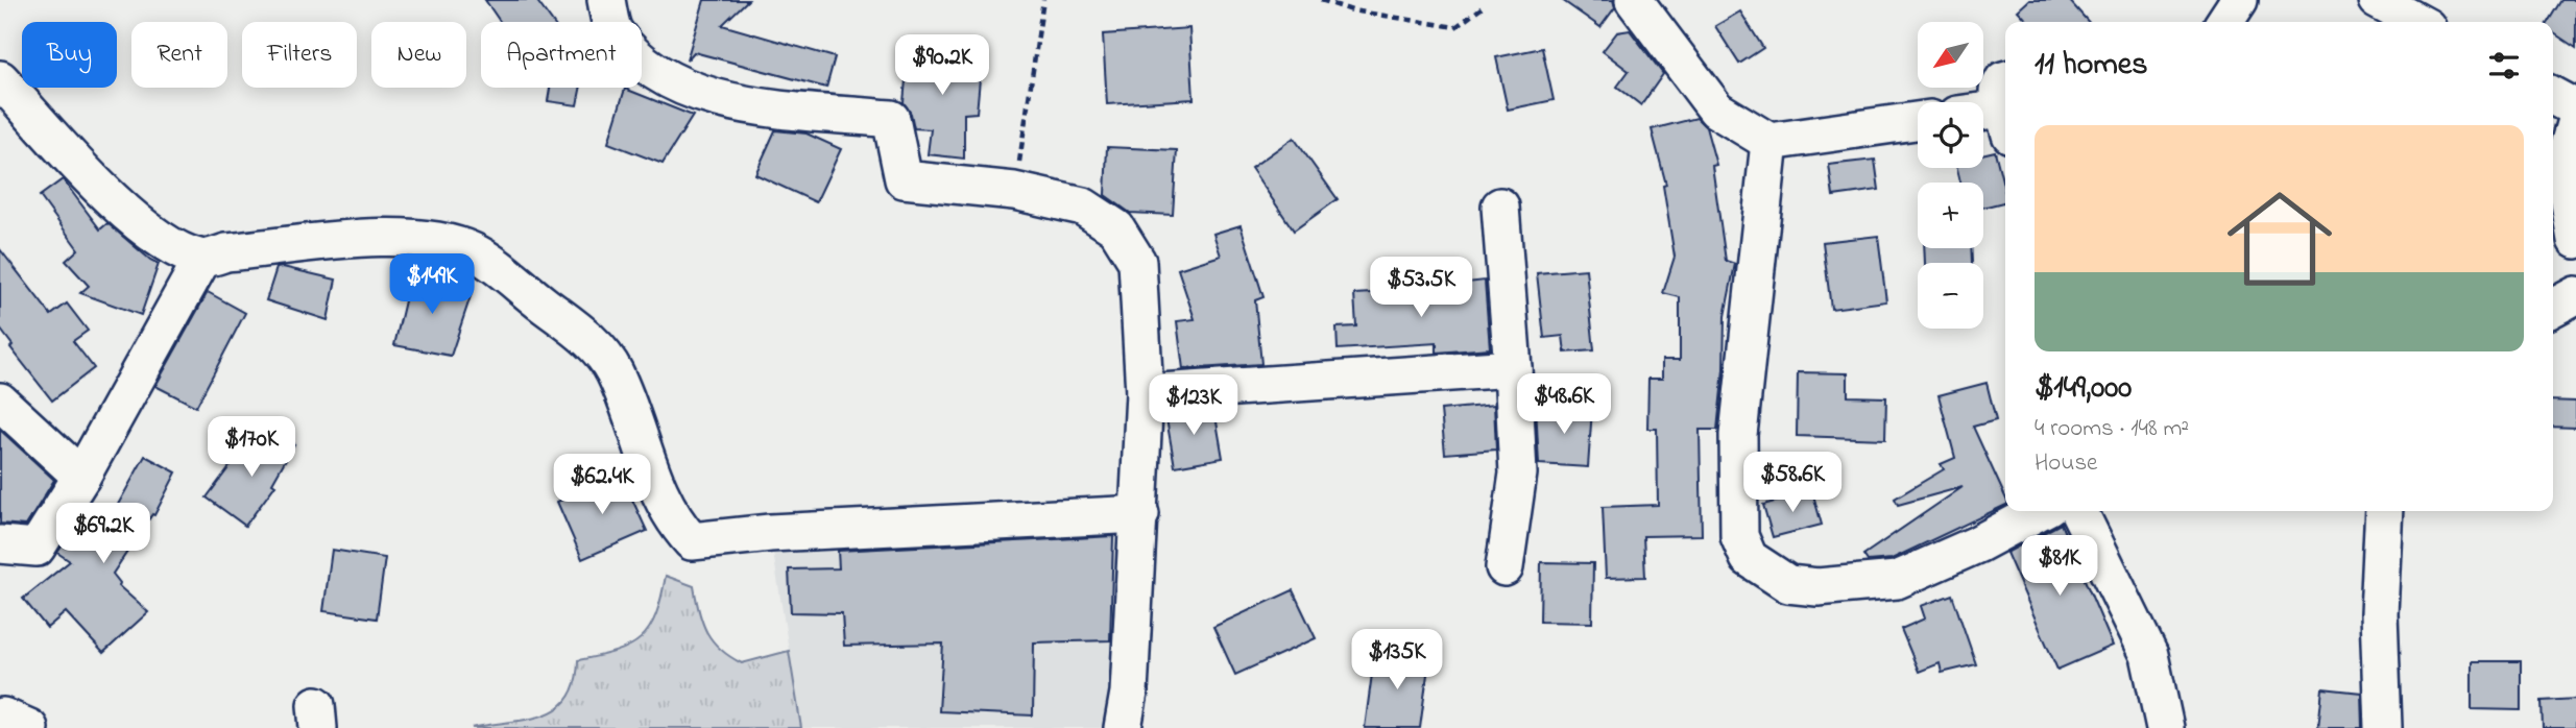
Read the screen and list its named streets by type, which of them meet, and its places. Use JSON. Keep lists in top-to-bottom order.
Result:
{
  "north": "bottom left",
  "page": {
    "map_buttons": ["+", "−"],
    "chip": [
      "Buy",
      "Rent",
      "Filters",
      "New",
      "Apartment"
    ],
    "heading": "11 homes",
    "price": [
      "$90.2K",
      "$149K",
      "$53.5K",
      "$48.6K",
      "$123K",
      "$170K",
      "$58.6K",
      "$62.4K",
      "$69.2K",
      "$81K",
      "$135K"
    ],
    "list": [
      {
        "name": "$149,000",
        "note": "4 rooms · 148 m² · House"
      }
    ]
  }
}
